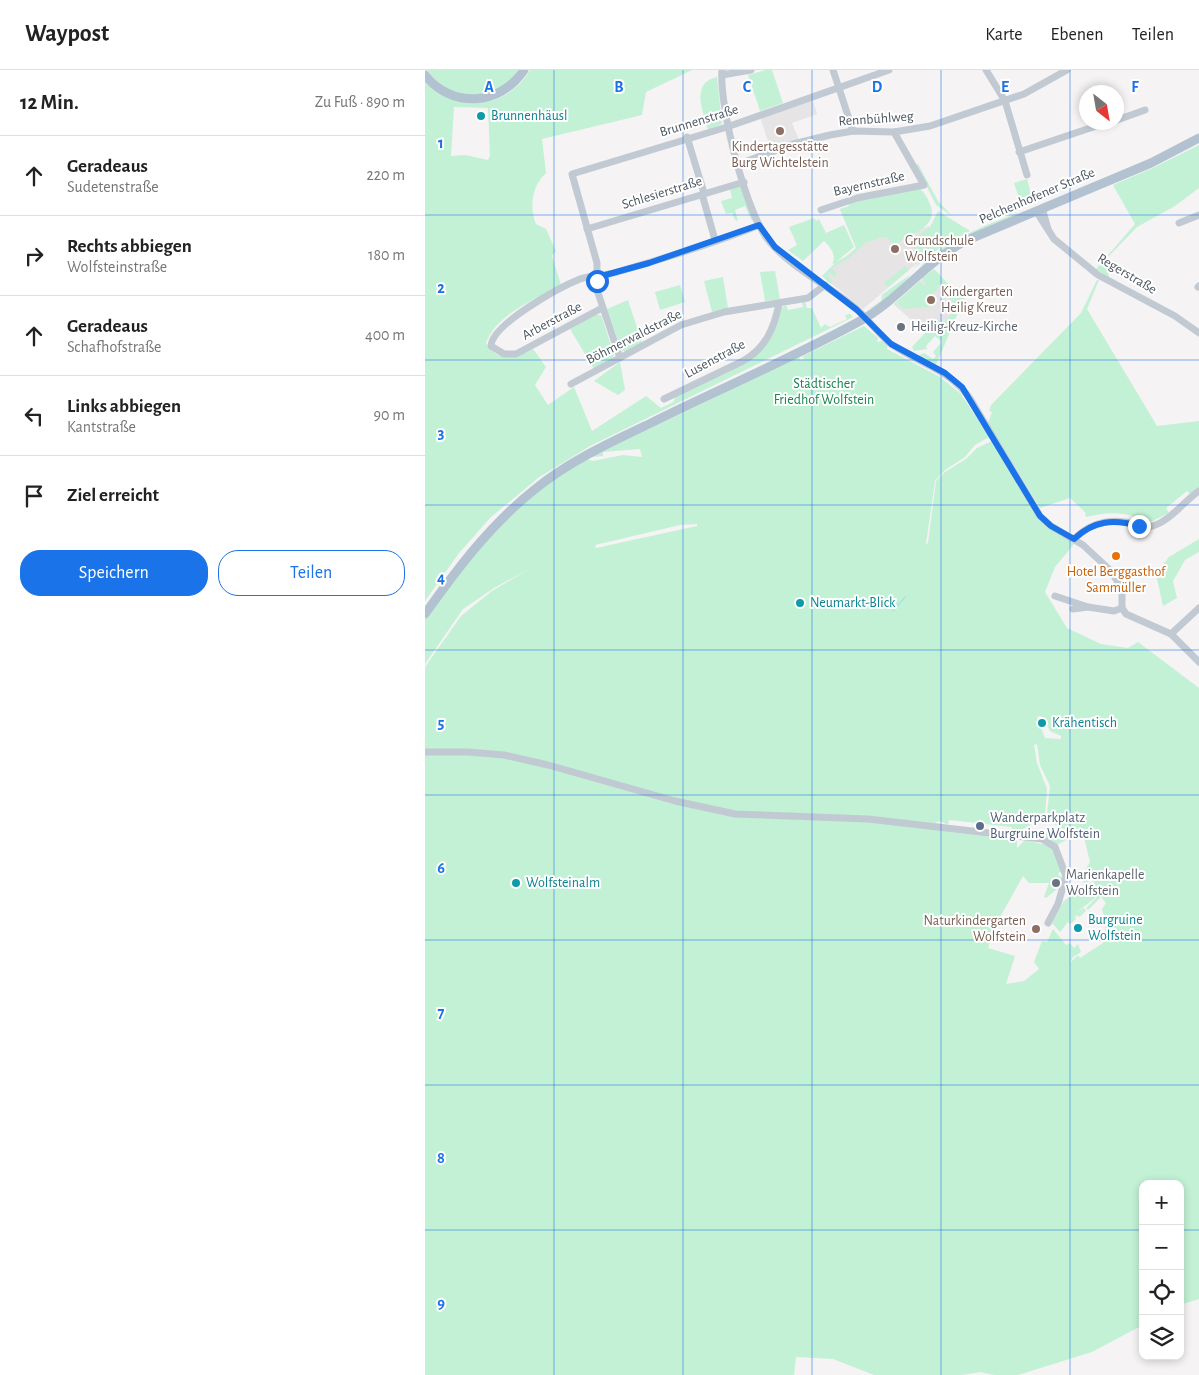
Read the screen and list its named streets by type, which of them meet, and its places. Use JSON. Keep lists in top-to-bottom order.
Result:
{
  "streets": {
    "main road": ["Pelchenhofener Straße"],
    "street": [
      "Rennbühlweg",
      "Brunnenstraße",
      "Bayernstraße",
      "Schlesierstraße",
      "Regerstraße",
      "Arberstraße",
      "Böhmerwaldstraße",
      "Lusenstraße"
    ]
  },
  "crossings": [
    ["Rennbühlweg", "Bayernstraße"],
    ["Brunnenstraße", "Schlesierstraße"],
    ["Pelchenhofener Straße", "Regerstraße"],
    ["Böhmerwaldstraße", "Lusenstraße"]
  ],
  "parks": ["Städtischer Friedhof Wolfstein"],
  "places": [
    "Brunnenhäusl",
    "Kindertagesstätte Burg Wichtelstein",
    "Grundschule Wolfstein",
    "Kindergarten Heilig Kreuz",
    "Heilig-Kreuz-Kirche",
    "Hotel Berggasthof Sammüller",
    "Neumarkt-Blick",
    "Krähentisch",
    "Wanderparkplatz Burgruine Wolfstein",
    "Wolfsteinalm",
    "Marienkapelle Wolfstein",
    "Burgruine Wolfstein",
    "Naturkindergarten Wolfstein"
  ],
  "north": "bottom right",
  "page": {
    "header": "Waypost",
    "nav": ["Karte", "Ebenen", "Teilen"],
    "heading": ["12 Min.", "Zu Fuß · 890 m"],
    "list": [
      ["Geradeaus", "Sudetenstraße", "220 m"],
      ["Rechts abbiegen", "Wolfsteinstraße", "180 m"],
      ["Geradeaus", "Schafhofstraße", "400 m"],
      ["Links abbiegen", "Kantstraße", "90 m"],
      "Ziel erreicht"
    ],
    "buttons": ["Speichern", "Teilen"],
    "map_buttons": ["+", "−"]
  },
  "grid": {
    "columns": [
      "A",
      "B",
      "C",
      "D",
      "E",
      "F"
    ],
    "rows": [
      "1",
      "2",
      "3",
      "4",
      "5",
      "6",
      "7",
      "8",
      "9"
    ]
  }
}
